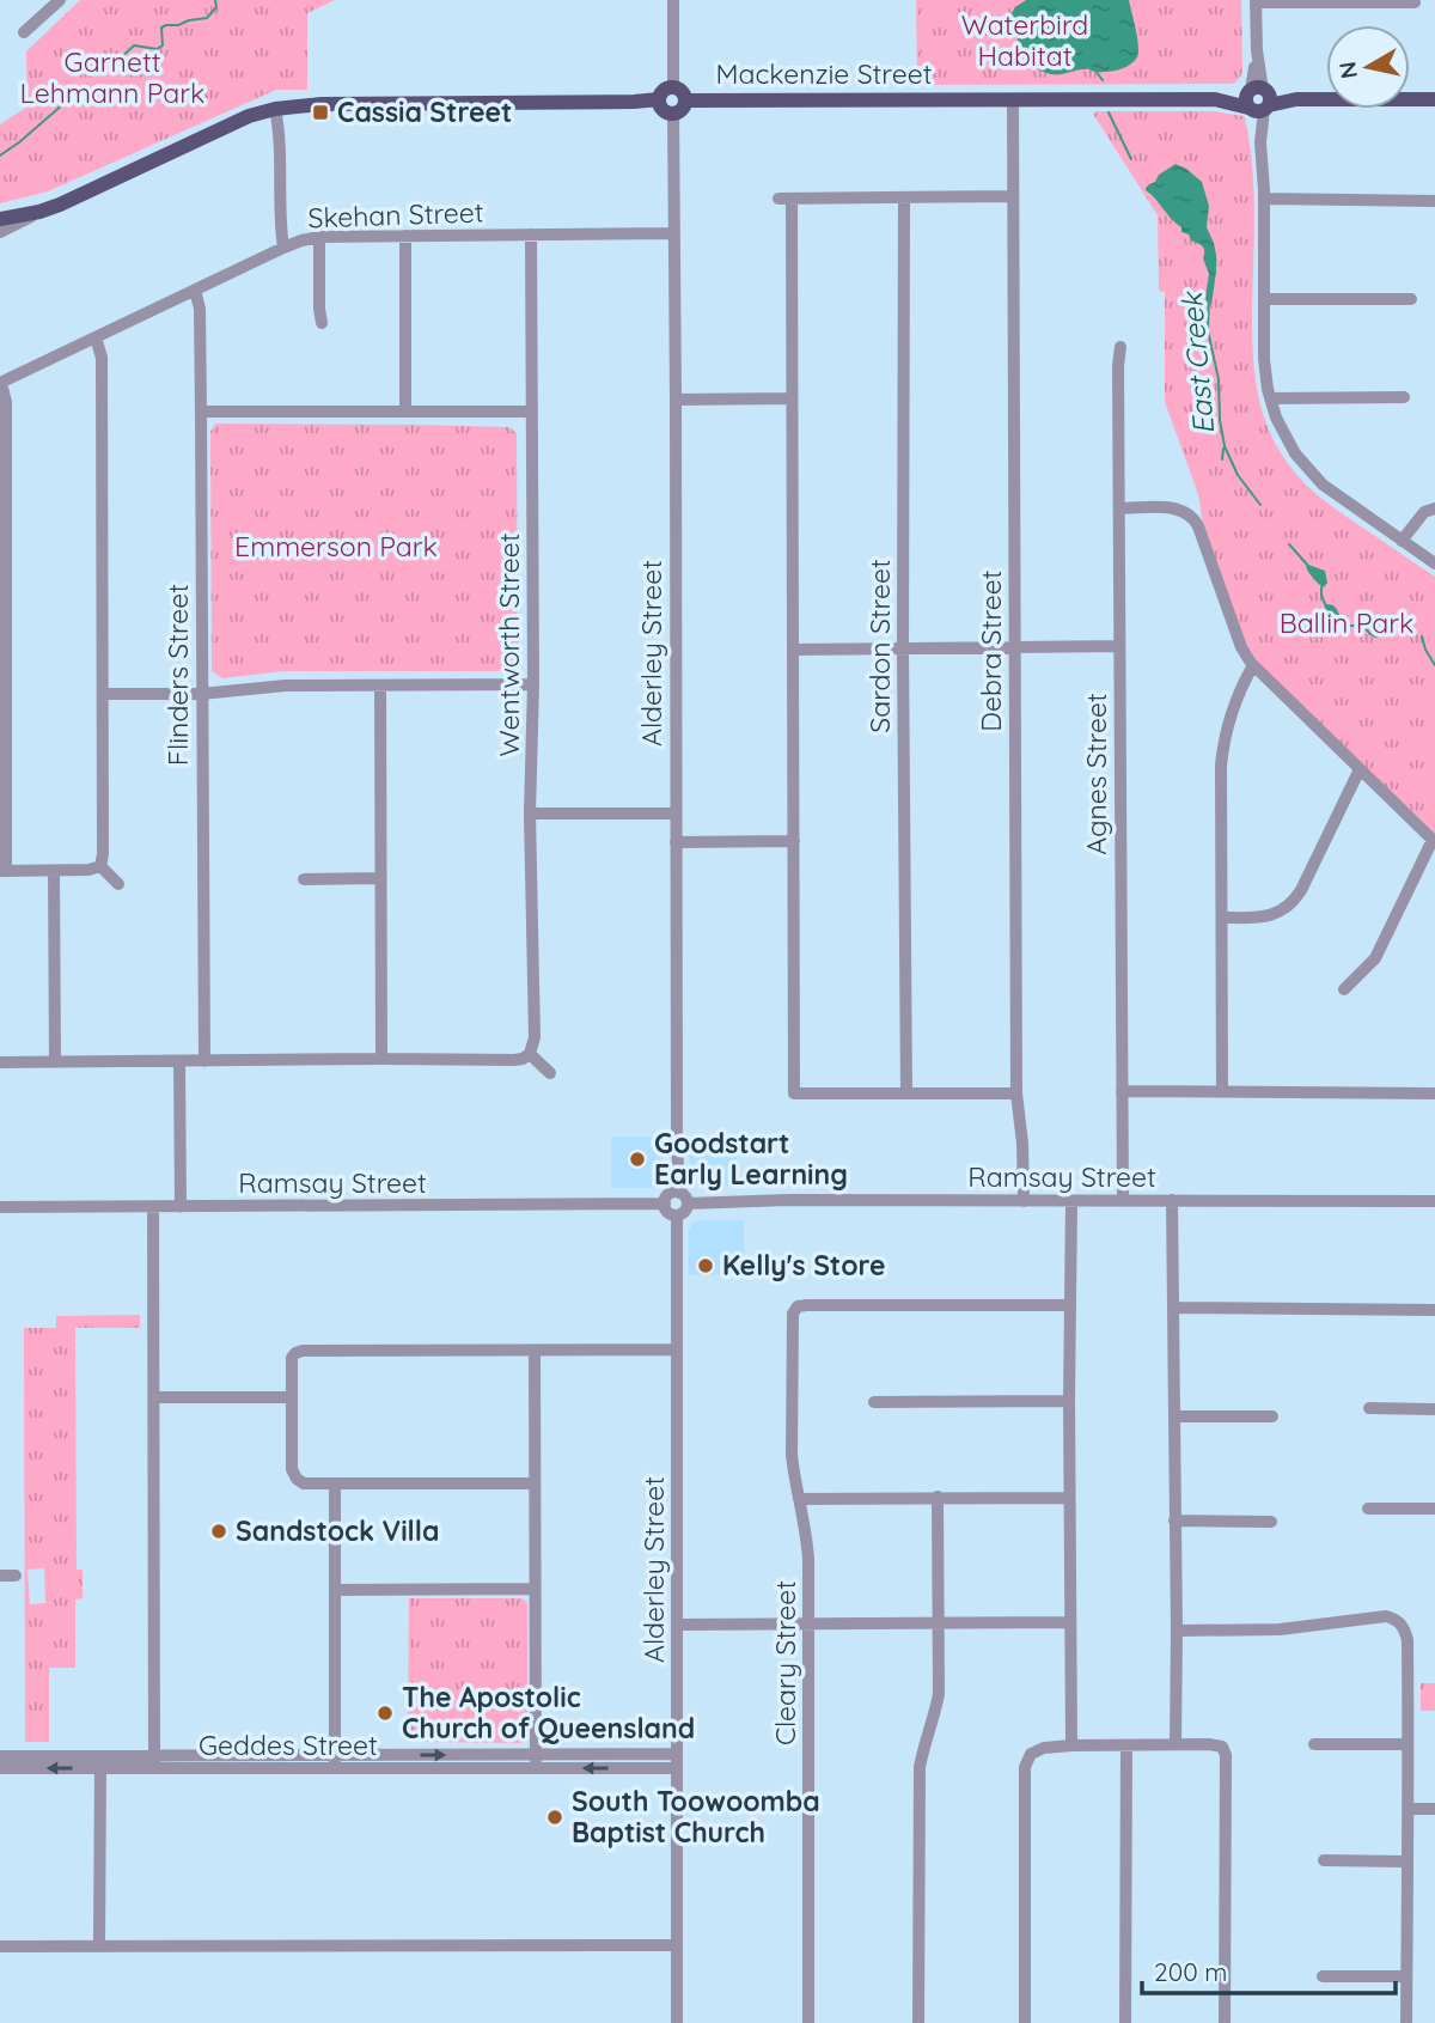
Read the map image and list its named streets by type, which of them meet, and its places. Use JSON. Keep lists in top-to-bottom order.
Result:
{
  "streets": {
    "main road": ["Mackenzie Street"],
    "street": [
      "Skehan Street",
      "Wentworth Street",
      "Sardon Street",
      "Debra Street",
      "Alderley Street",
      "Flinders Street",
      "Agnes Street",
      "Ramsay Street",
      "Cleary Street",
      "Geddes Street"
    ]
  },
  "crossings": [
    ["Mackenzie Street", "Debra Street"],
    ["Mackenzie Street", "Alderley Street"],
    ["Skehan Street", "Wentworth Street"],
    ["Skehan Street", "Alderley Street"],
    ["Skehan Street", "Flinders Street"],
    ["Debra Street", "Ramsay Street"],
    ["Alderley Street", "Ramsay Street"],
    ["Alderley Street", "Geddes Street"],
    ["Agnes Street", "Ramsay Street"]
  ],
  "water": ["East Creek"],
  "parks": [
    "Waterbird Habitat",
    "Garnett Lehmann Park",
    "Emmerson Park",
    "Ballin Park"
  ],
  "places": {
    "transit": ["Cassia Street"],
    "other": [
      "Goodstart Early Learning",
      "Kelly's Store",
      "Sandstock Villa",
      "The Apostolic Church of Queensland",
      "South Toowoomba Baptist Church"
    ]
  },
  "scale_bar": "200 m",
  "north": "left"
}
